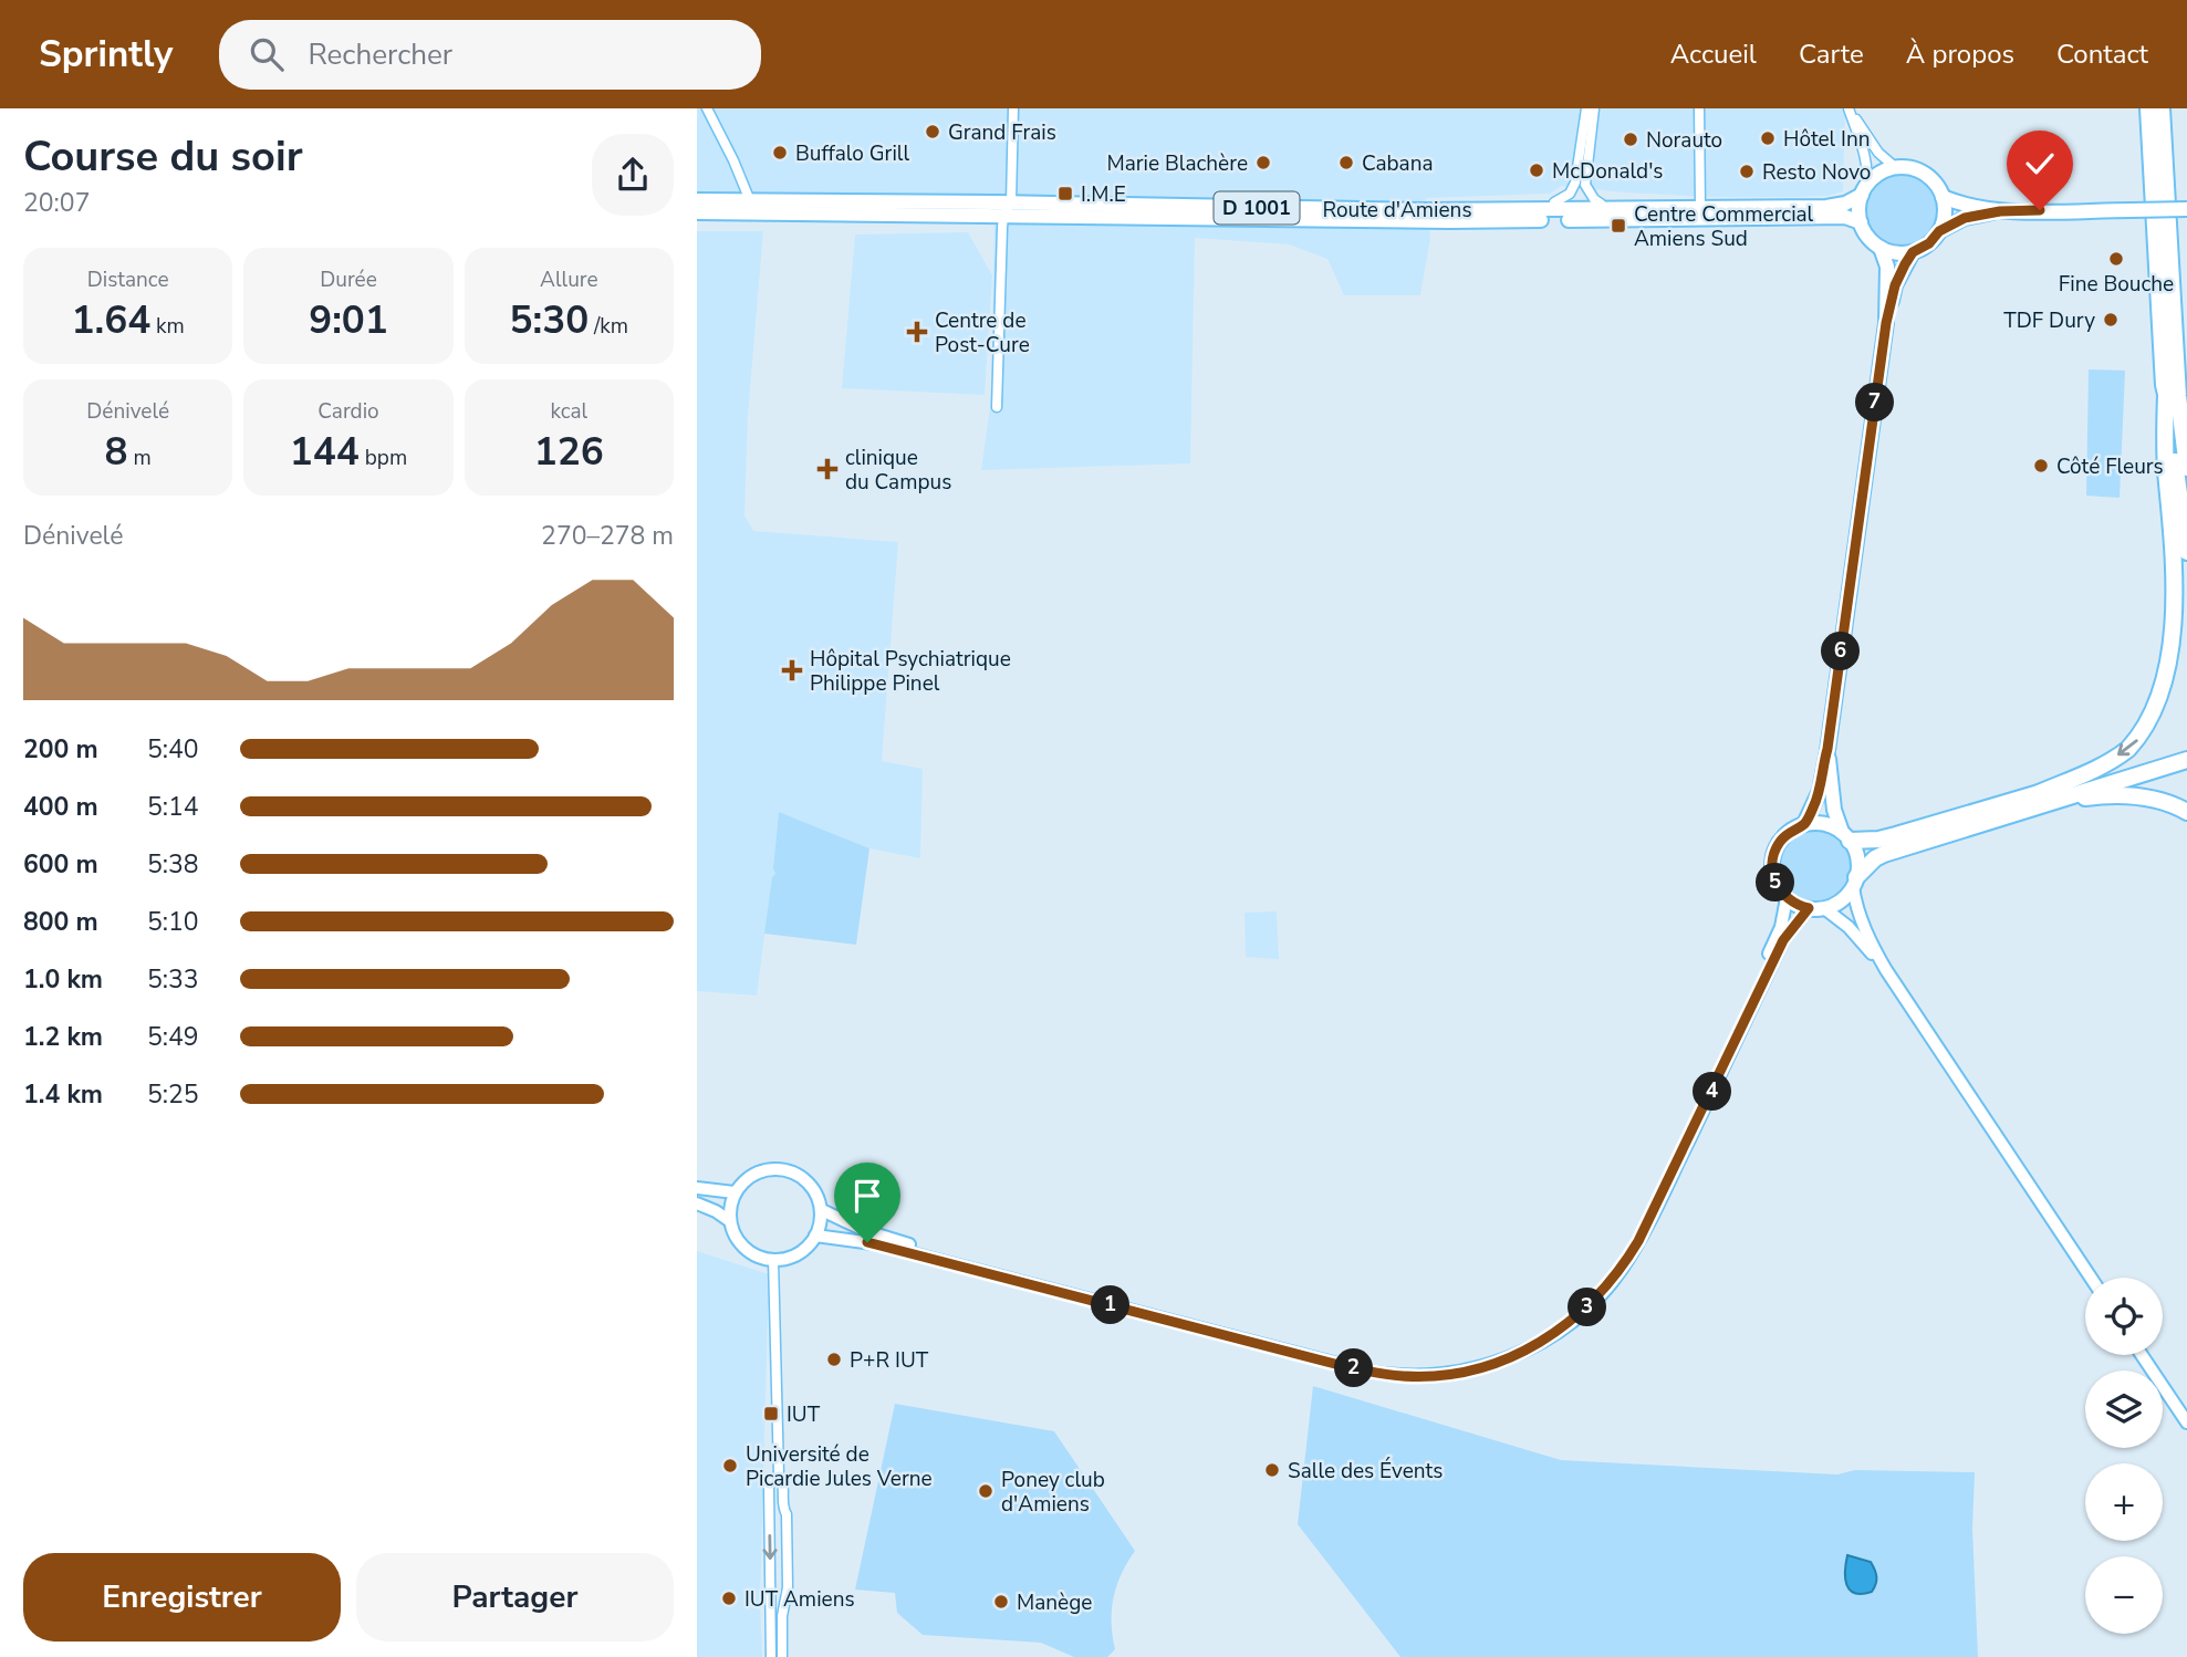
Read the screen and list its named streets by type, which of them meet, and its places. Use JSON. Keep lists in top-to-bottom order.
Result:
{
  "streets": {
    "main road": ["D 1001", "Route d'Amiens"]
  },
  "places": {
    "other": [
      "Grand Frais",
      "Hôtel Inn",
      "Norauto",
      "Buffalo Grill",
      "Marie Blachère",
      "Cabana",
      "McDonald's",
      "Resto Novo",
      "Fine Bouche",
      "TDF Dury",
      "Côté Fleurs",
      "P+R IUT",
      "Université de Picardie Jules Verne",
      "Salle des Évents",
      "Poney club d'Amiens",
      "IUT Amiens",
      "Manège"
    ],
    "transit": ["I.M.E", "Centre Commercial Amiens Sud", "IUT"],
    "health": ["Centre de Post-Cure", "clinique du Campus", "Hôpital Psychiatrique Philippe Pinel"]
  },
  "page": {
    "header": "Sprintly",
    "search": "Rechercher",
    "nav": [
      "Accueil",
      "Carte",
      "À propos",
      "Contact"
    ],
    "heading": ["Course du soir", "20:07"],
    "stats": [
      ["Distance", "1.64 km"],
      ["Durée", "9:01"],
      ["Allure", "5:30 /km"],
      ["Dénivelé", "8 m"],
      ["Cardio", "144 bpm"],
      ["kcal", "126"]
    ],
    "pins": [
      "7",
      "6",
      "5",
      "4",
      "1",
      "3",
      "2"
    ],
    "chart": ["Dénivelé", "270–278 m"],
    "list": [
      {
        "name": "200 m",
        "note": "5:40"
      },
      {
        "name": "400 m",
        "note": "5:14"
      },
      {
        "name": "600 m",
        "note": "5:38"
      },
      {
        "name": "800 m",
        "note": "5:10"
      },
      {
        "name": "1.0 km",
        "note": "5:33"
      },
      {
        "name": "1.2 km",
        "note": "5:49"
      },
      {
        "name": "1.4 km",
        "note": "5:25"
      }
    ],
    "map_buttons": ["+", "−"],
    "buttons": ["Enregistrer", "Partager"]
  }
}
